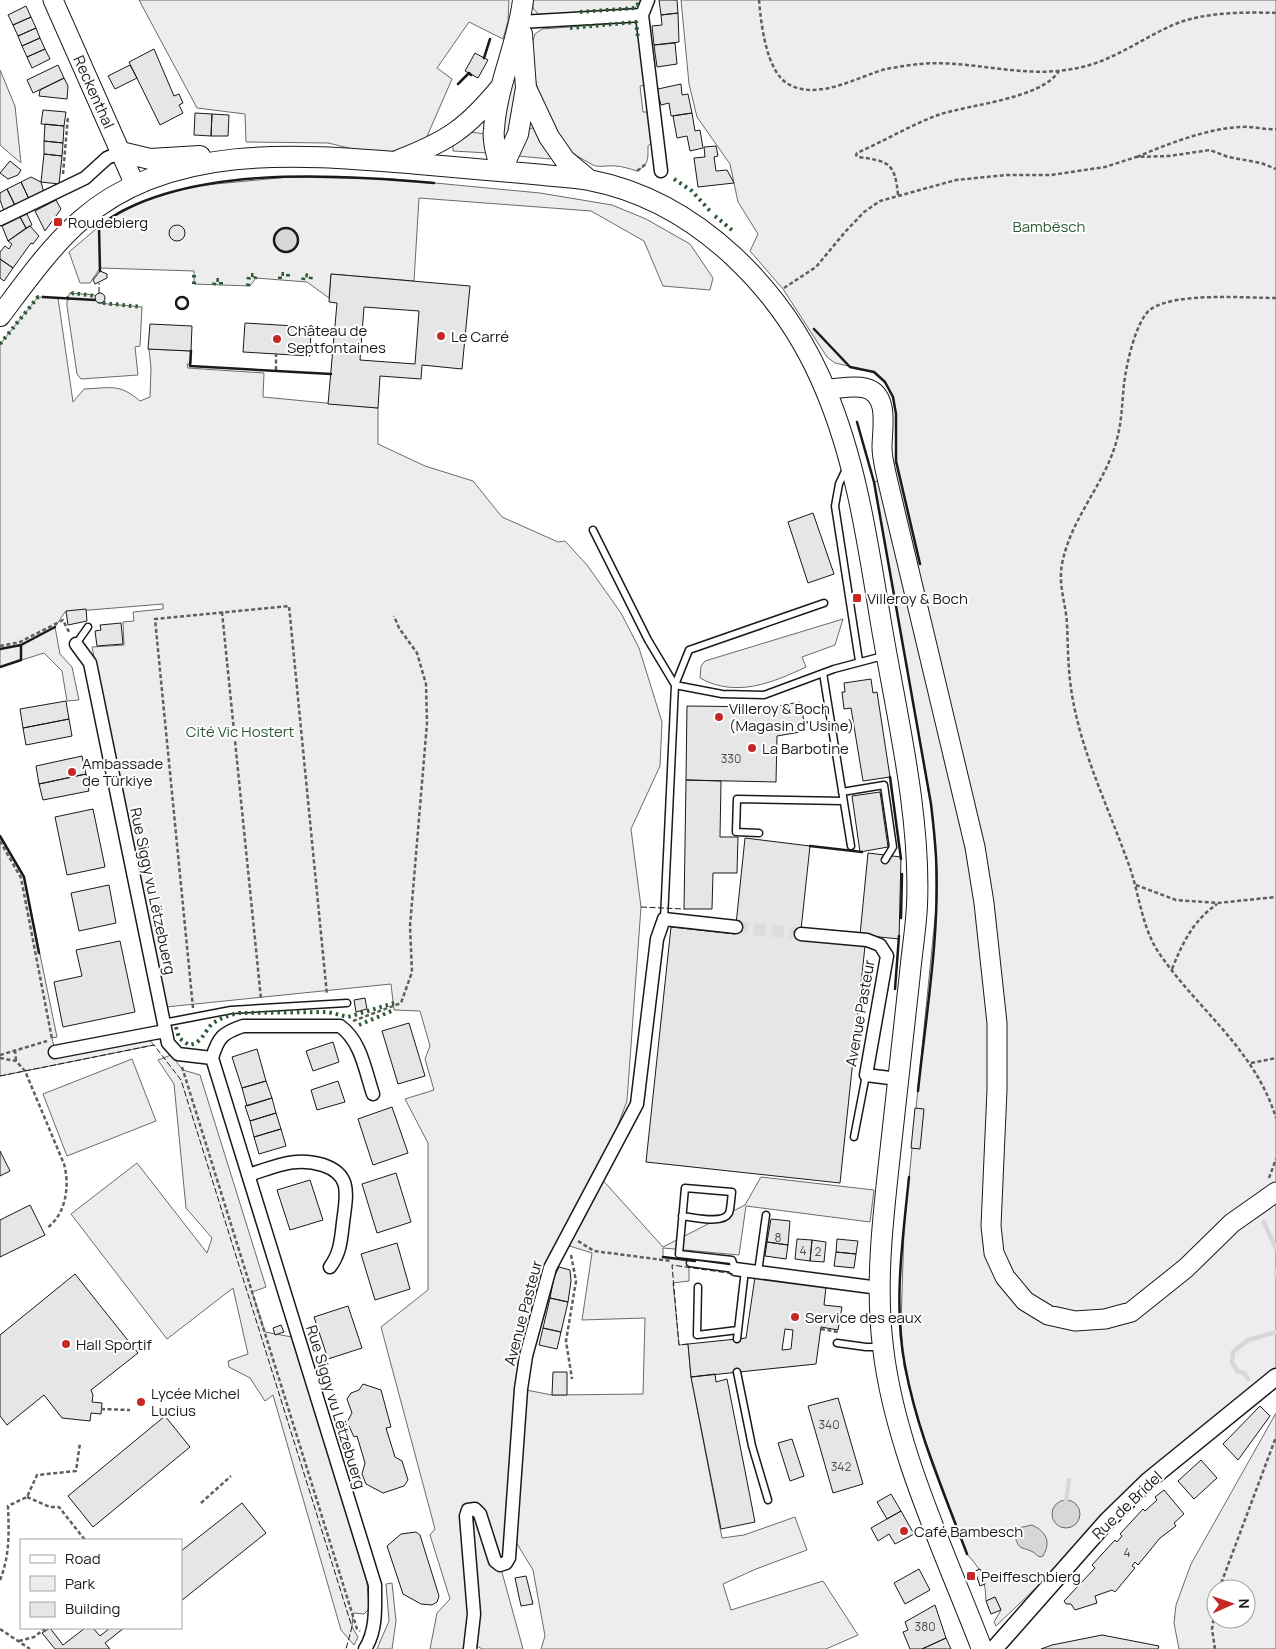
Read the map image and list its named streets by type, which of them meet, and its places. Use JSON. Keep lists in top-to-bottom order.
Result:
{
  "streets": {
    "main road": ["Reckenthal"],
    "street": ["Rue Siggy vu Lëtzebuerg", "Avenue Pasteur", "Rue de Bridel"]
  },
  "parks": ["Bambësch", "Cité Vic Hostert"],
  "places": {
    "transit": ["Roudebierg", "Villeroy & Boch", "Peiffeschbierg"],
    "other": [
      "Le Carré",
      "Château de Septfontaines",
      "Villeroy & Boch (Magasin d'Usine)",
      "La Barbotine",
      "Ambassade de Türkiye",
      "Service des eaux",
      "Hall Sportif",
      "Lycée Michel Lucius",
      "Café Bambesch"
    ]
  },
  "house_numbers": [
    "330",
    "8",
    "4",
    "2",
    "340",
    "342",
    "4",
    "380"
  ],
  "legend": ["Road", "Park", "Building"],
  "north": "right"
}
